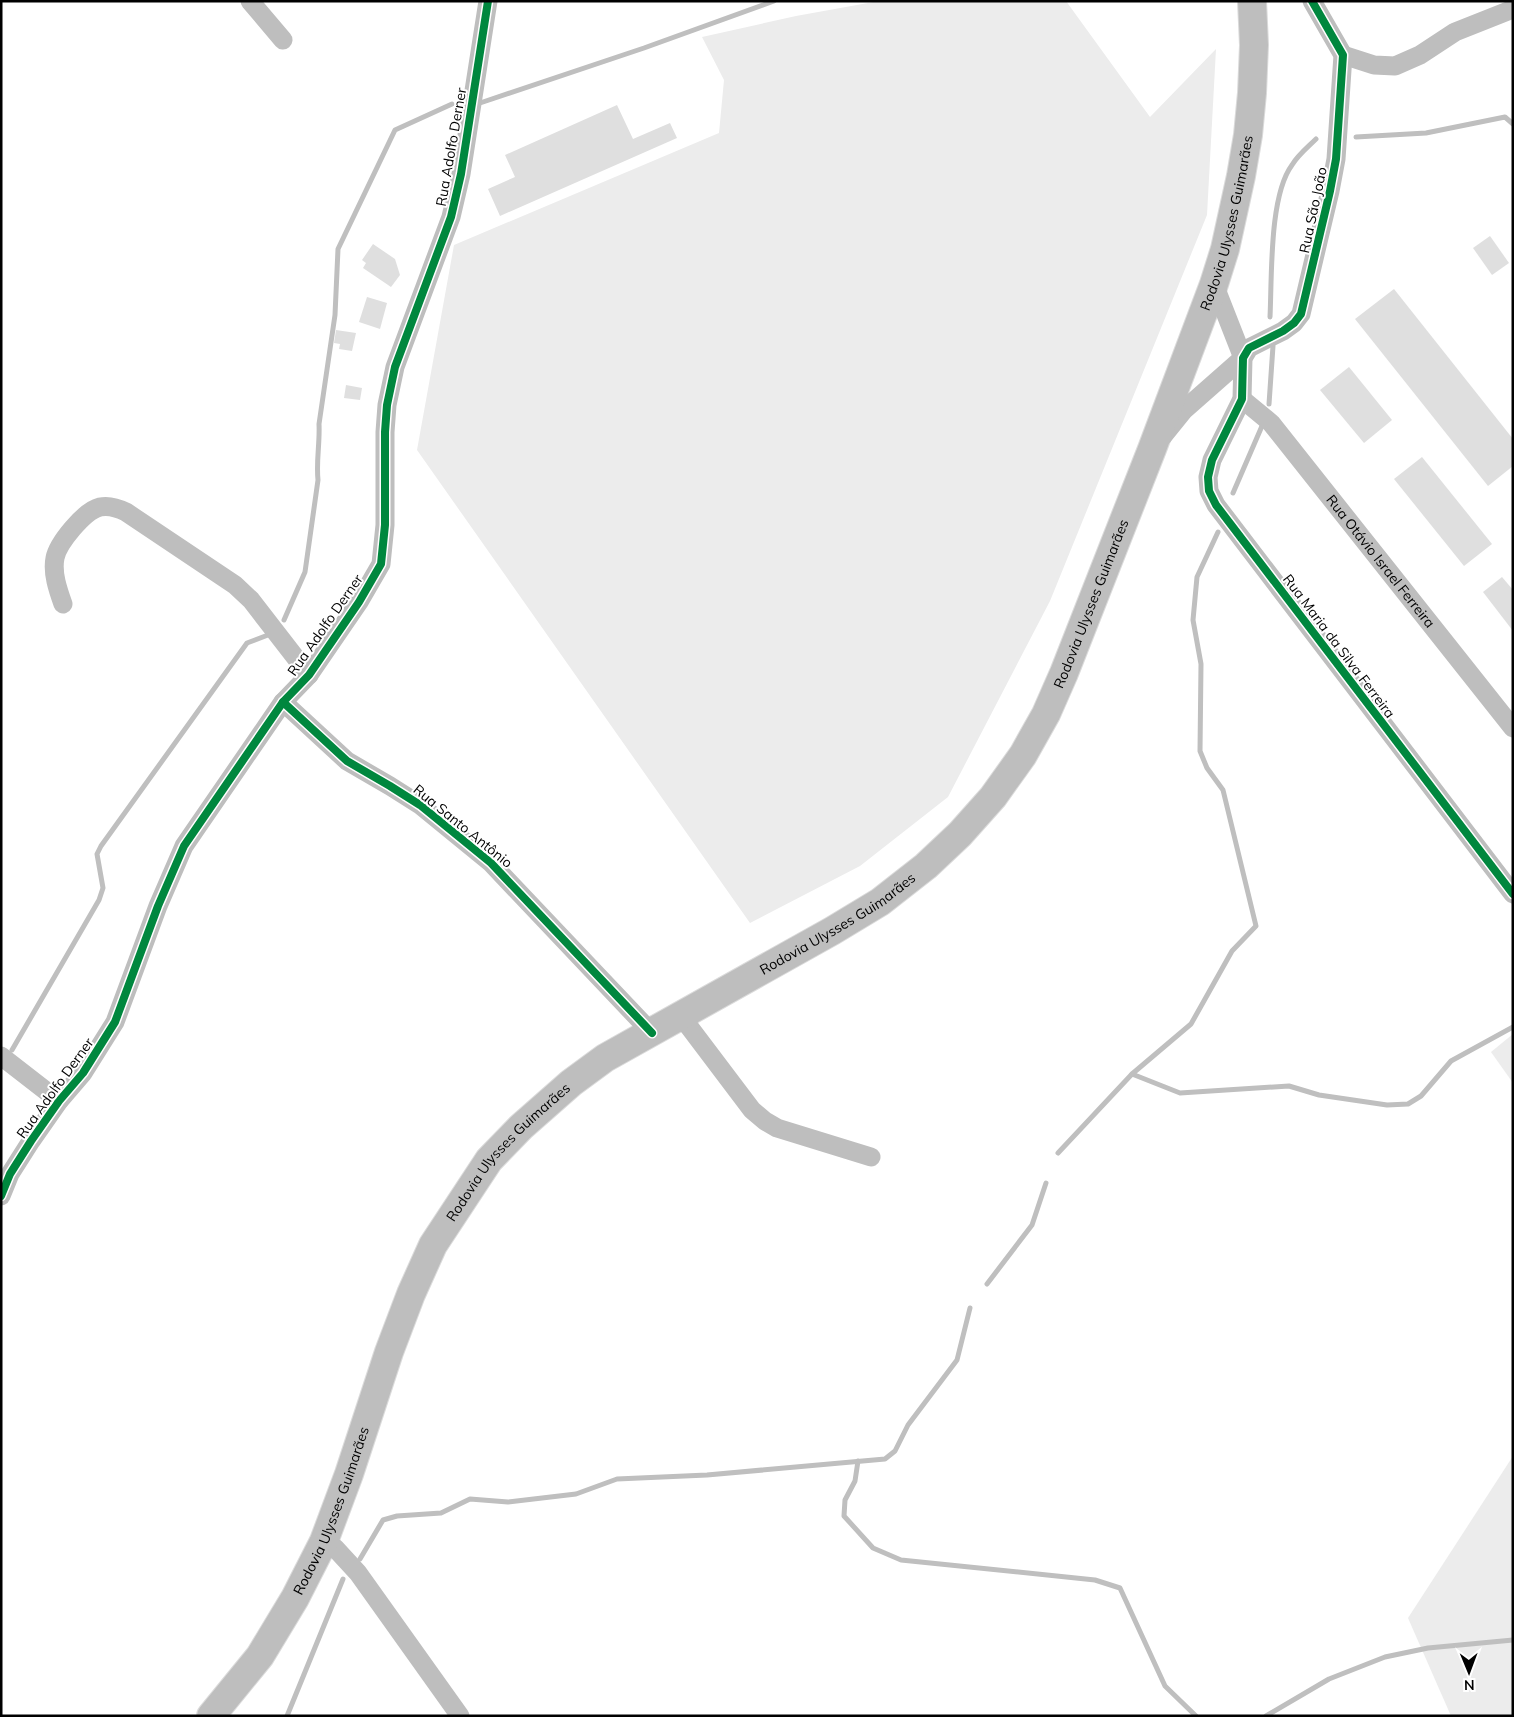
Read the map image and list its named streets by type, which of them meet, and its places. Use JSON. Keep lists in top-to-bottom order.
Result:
{
  "streets": {
    "highway": ["Rodovia Ulysses Guimarães"],
    "street": [
      "Rua Adolfo Derner",
      "Rua São João",
      "Rua Otávio Israel Ferreira",
      "Rua Maria da Silva Ferreira",
      "Rua Santo Antônio"
    ]
  },
  "crossings": [
    ["Rua Adolfo Derner", "Rua Santo Antônio"],
    ["Rua São João", "Rodovia Ulysses Guimarães"],
    ["Rodovia Ulysses Guimarães", "Rua Santo Antônio"],
    ["Rua Otávio Israel Ferreira", "Rua Maria da Silva Ferreira"]
  ],
  "north": "bottom"
}
